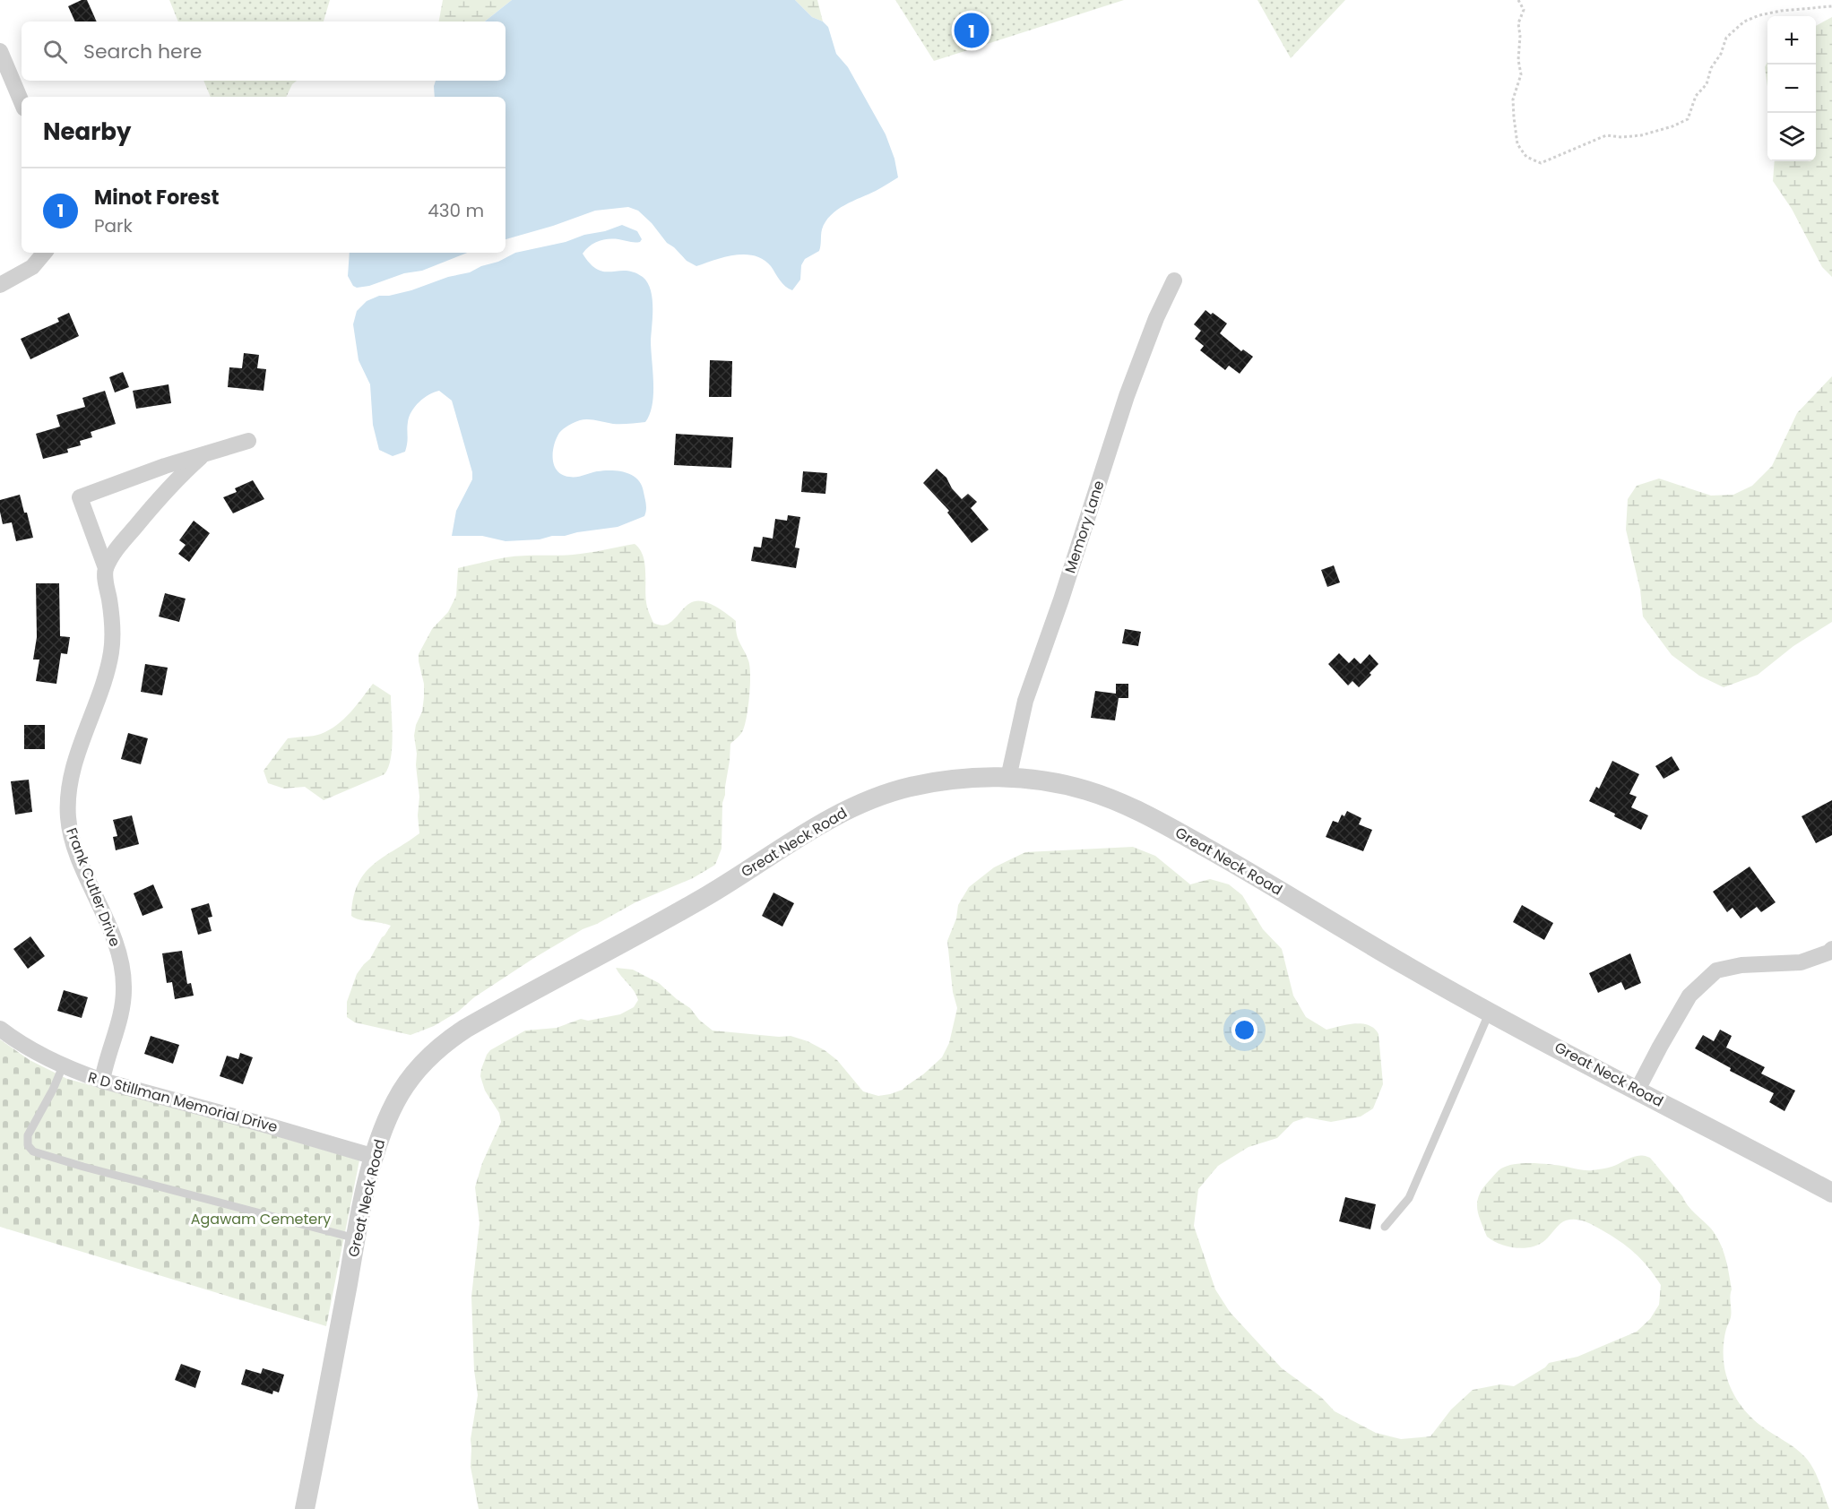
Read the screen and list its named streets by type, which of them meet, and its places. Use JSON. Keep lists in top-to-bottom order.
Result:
{
  "streets": {
    "street": [
      "Memory Lane",
      "Great Neck Road",
      "Frank Cutler Drive",
      "R D Stillman Memorial Drive"
    ]
  },
  "crossings": [
    ["Memory Lane", "Great Neck Road"],
    ["Great Neck Road", "R D Stillman Memorial Drive"],
    ["Frank Cutler Drive", "R D Stillman Memorial Drive"]
  ],
  "parks": ["Agawam Cemetery"],
  "page": {
    "pins": "1",
    "map_buttons": ["+", "−"],
    "search": "Search here",
    "heading": "Nearby",
    "list": [
      {
        "mark": "1",
        "name": "Minot Forest",
        "note": "Park",
        "value": "430 m"
      }
    ]
  }
}
